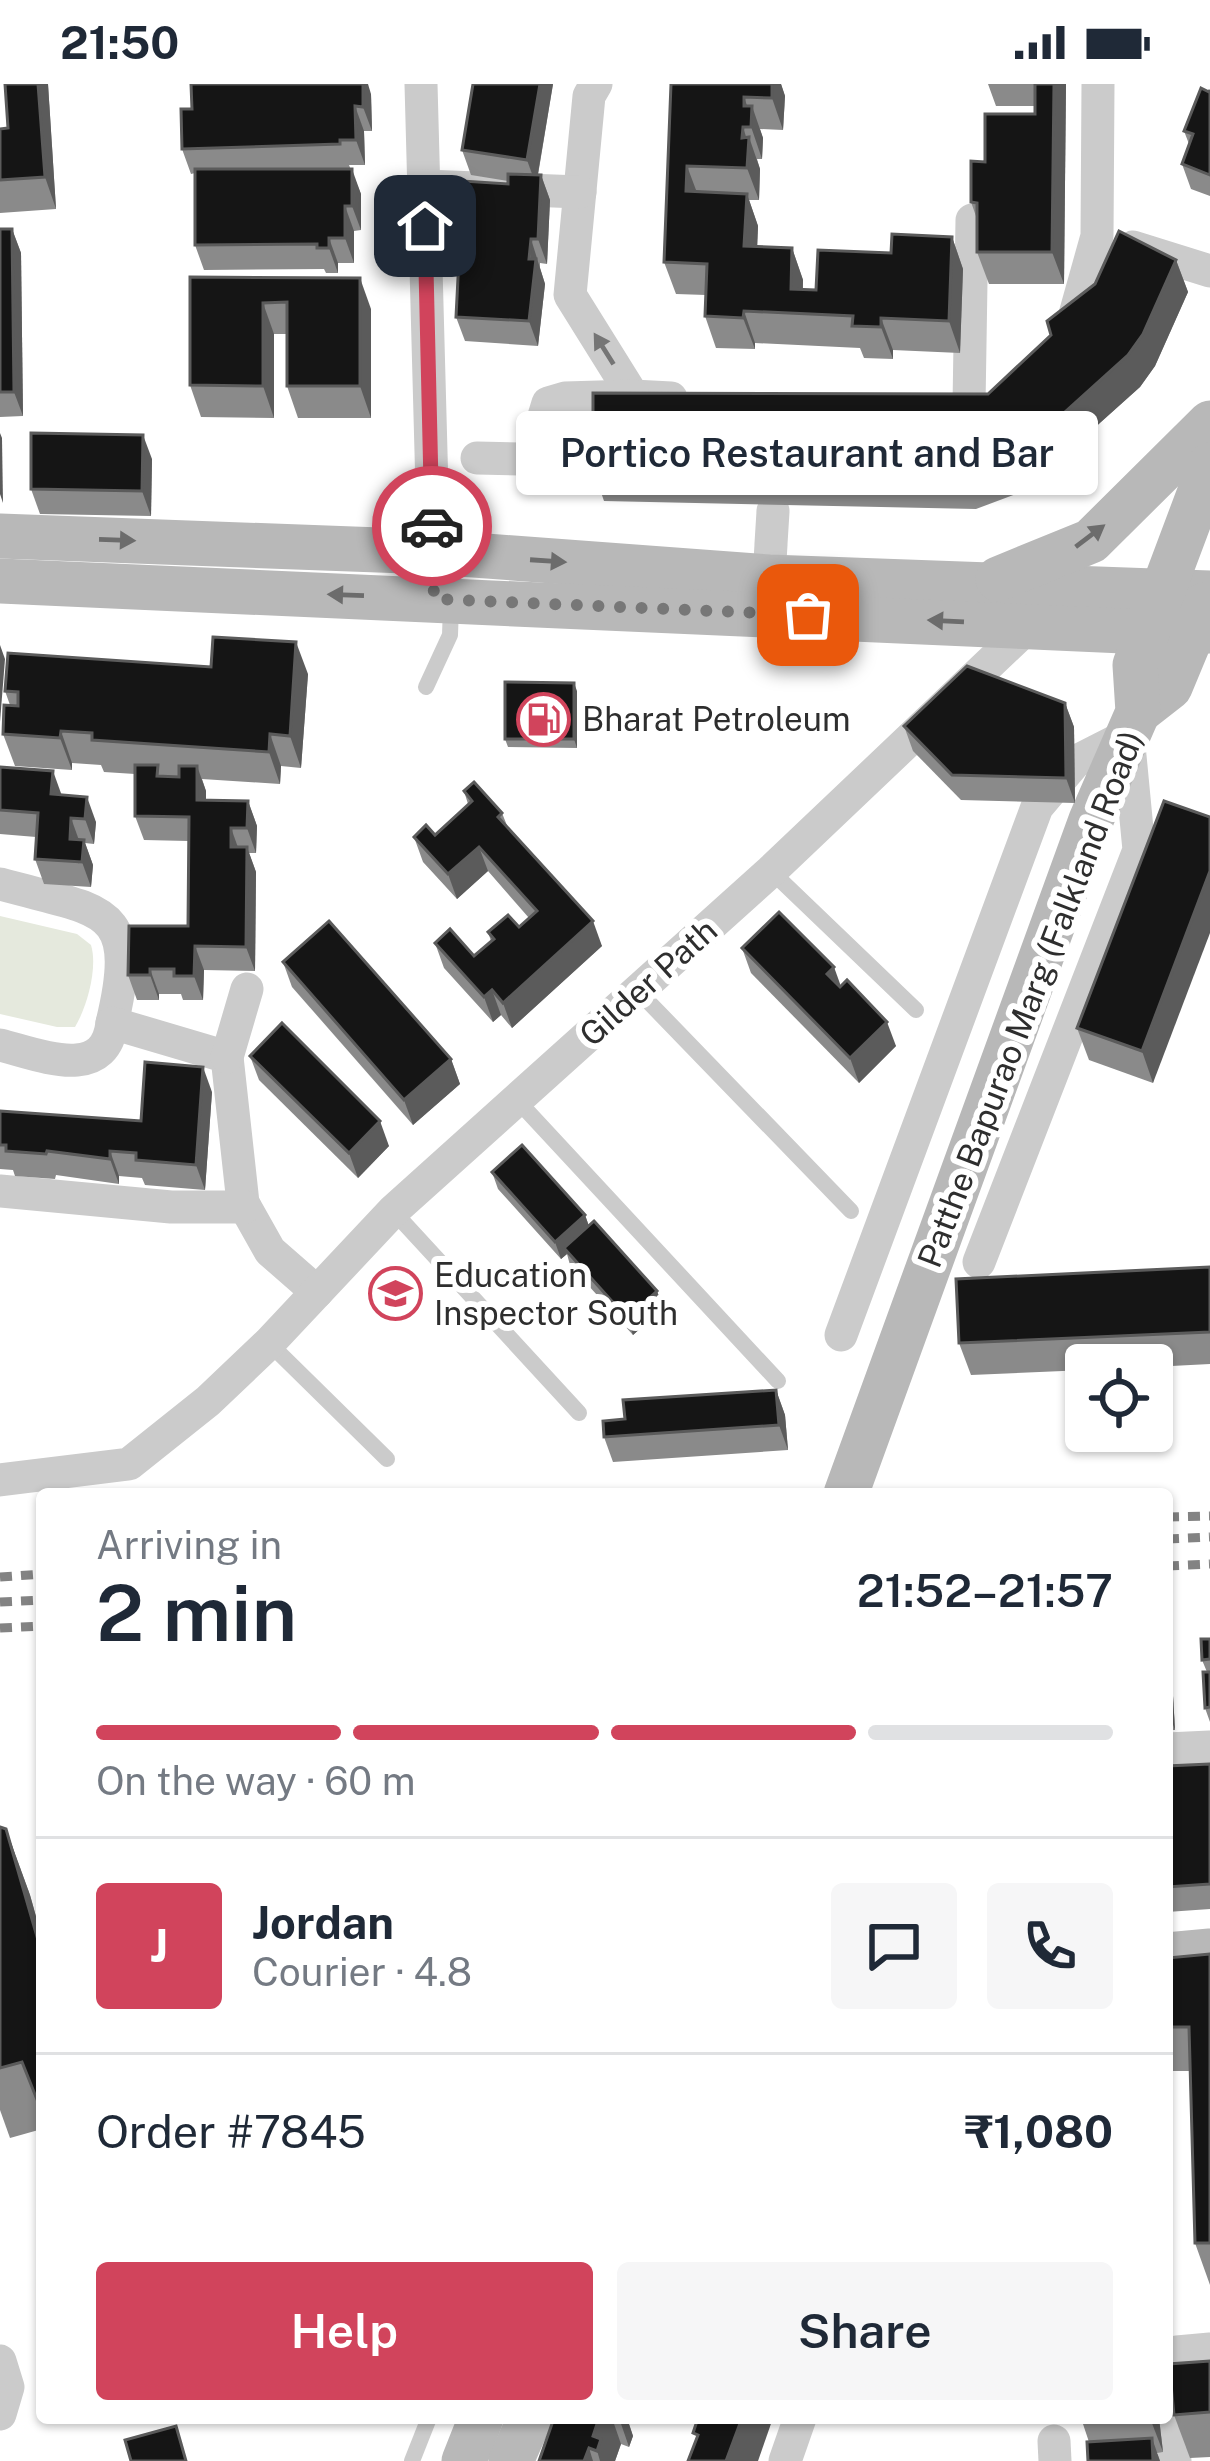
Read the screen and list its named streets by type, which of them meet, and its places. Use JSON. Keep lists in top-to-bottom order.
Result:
{
  "streets": {
    "main road": ["Patthe Bapurao Marg (Falkland Road)"],
    "street": ["Gilder Path"]
  },
  "places": {
    "other": ["Portico Restaurant and Bar"],
    "fuel station": ["Bharat Petroleum"],
    "school or university": ["Education Inspector South"]
  },
  "page": {
    "status": "21:50",
    "bubble": "Portico Restaurant and Bar",
    "heading": ["2 min", "Arriving in", "21:52–21:57"],
    "panel": [
      "Jordan",
      "Courier · 4.8",
      "Order #7845",
      "₹1,080"
    ],
    "bar": "On the way · 60 m",
    "round": "J",
    "buttons": ["Help", "Share"]
  }
}
